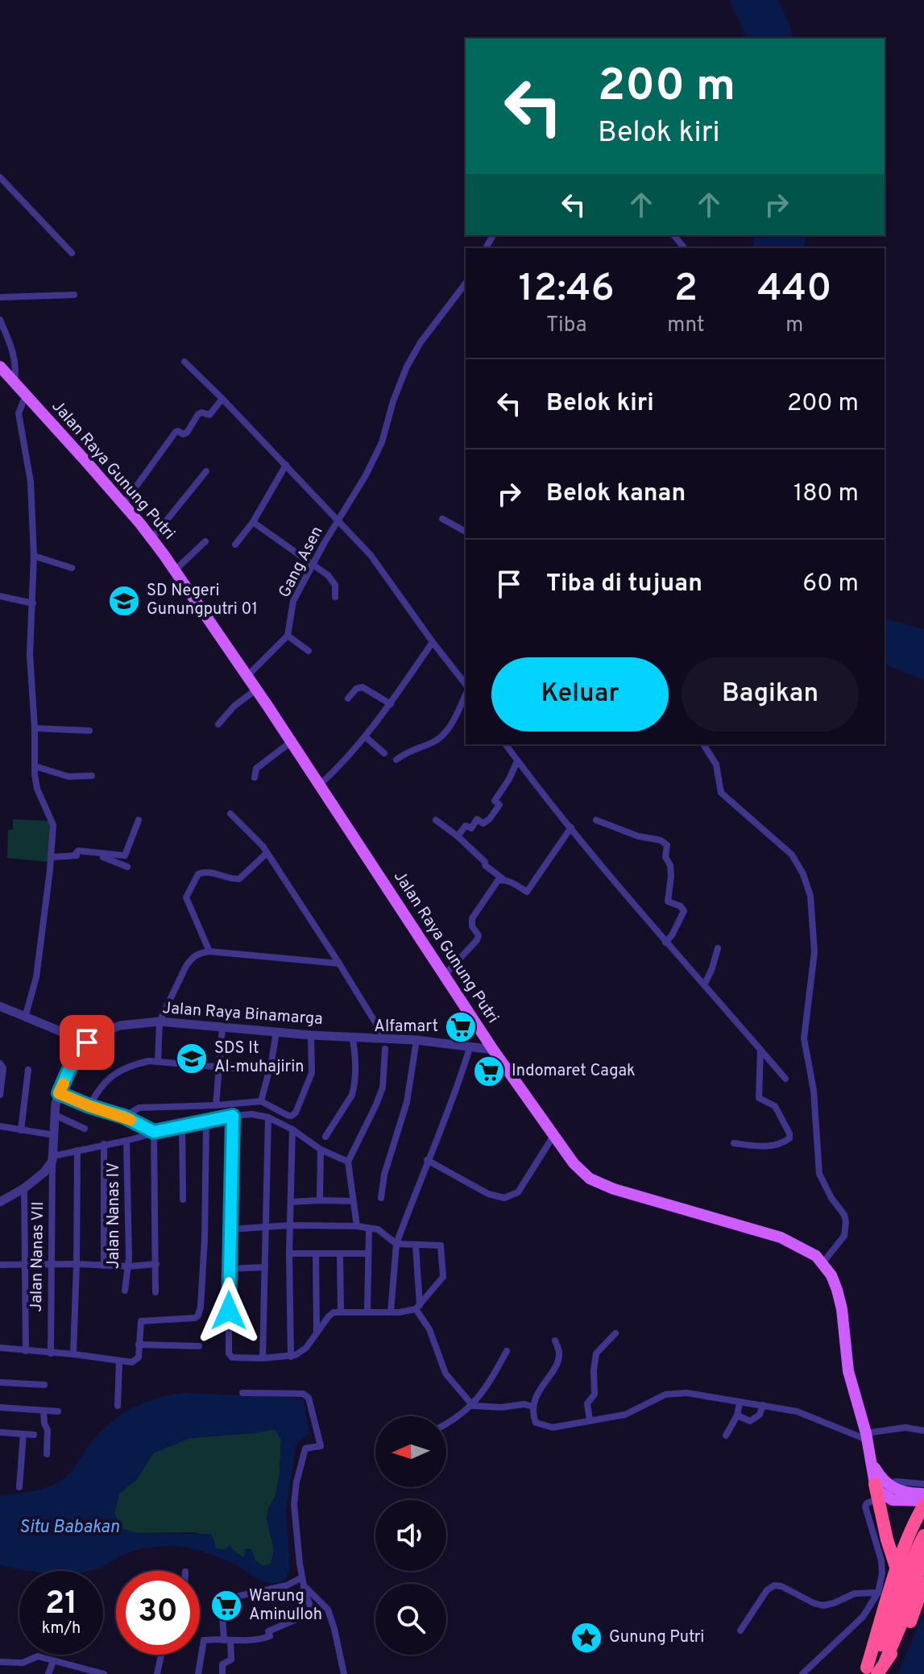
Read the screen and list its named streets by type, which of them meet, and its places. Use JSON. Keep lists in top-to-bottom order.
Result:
{
  "streets": {
    "main road": ["Jalan Raya Gunung Putri"],
    "street": [
      "Gang Asen",
      "Jalan Raya Binamarga",
      "Jalan Nanas IV",
      "Jalan Nanas VII"
    ]
  },
  "crossings": [
    ["Jalan Raya Gunung Putri", "Jalan Raya Binamarga"]
  ],
  "water": ["Situ Babakan"],
  "places": {
    "school or university": ["SD Negeri Gunungputri 01", "SDS It Al-muhajirin"],
    "supermarket": ["Alfamart", "Indomaret Cagak", "Warung Aminulloh"],
    "place": ["Gunung Putri"]
  },
  "north": "left",
  "page": {
    "turn": ["200 m", "Belok kiri"],
    "eta": [
      "12:46",
      "Tiba",
      "2",
      "mnt",
      "440",
      "m"
    ],
    "list": [
      {
        "name": "Belok kiri",
        "value": "200 m"
      },
      {
        "name": "Belok kanan",
        "value": "180 m"
      },
      {
        "name": "Tiba di tujuan",
        "value": "60 m"
      }
    ],
    "buttons": ["Keluar", "Bagikan"],
    "speed": "21 km/h",
    "limit": "30"
  }
}
